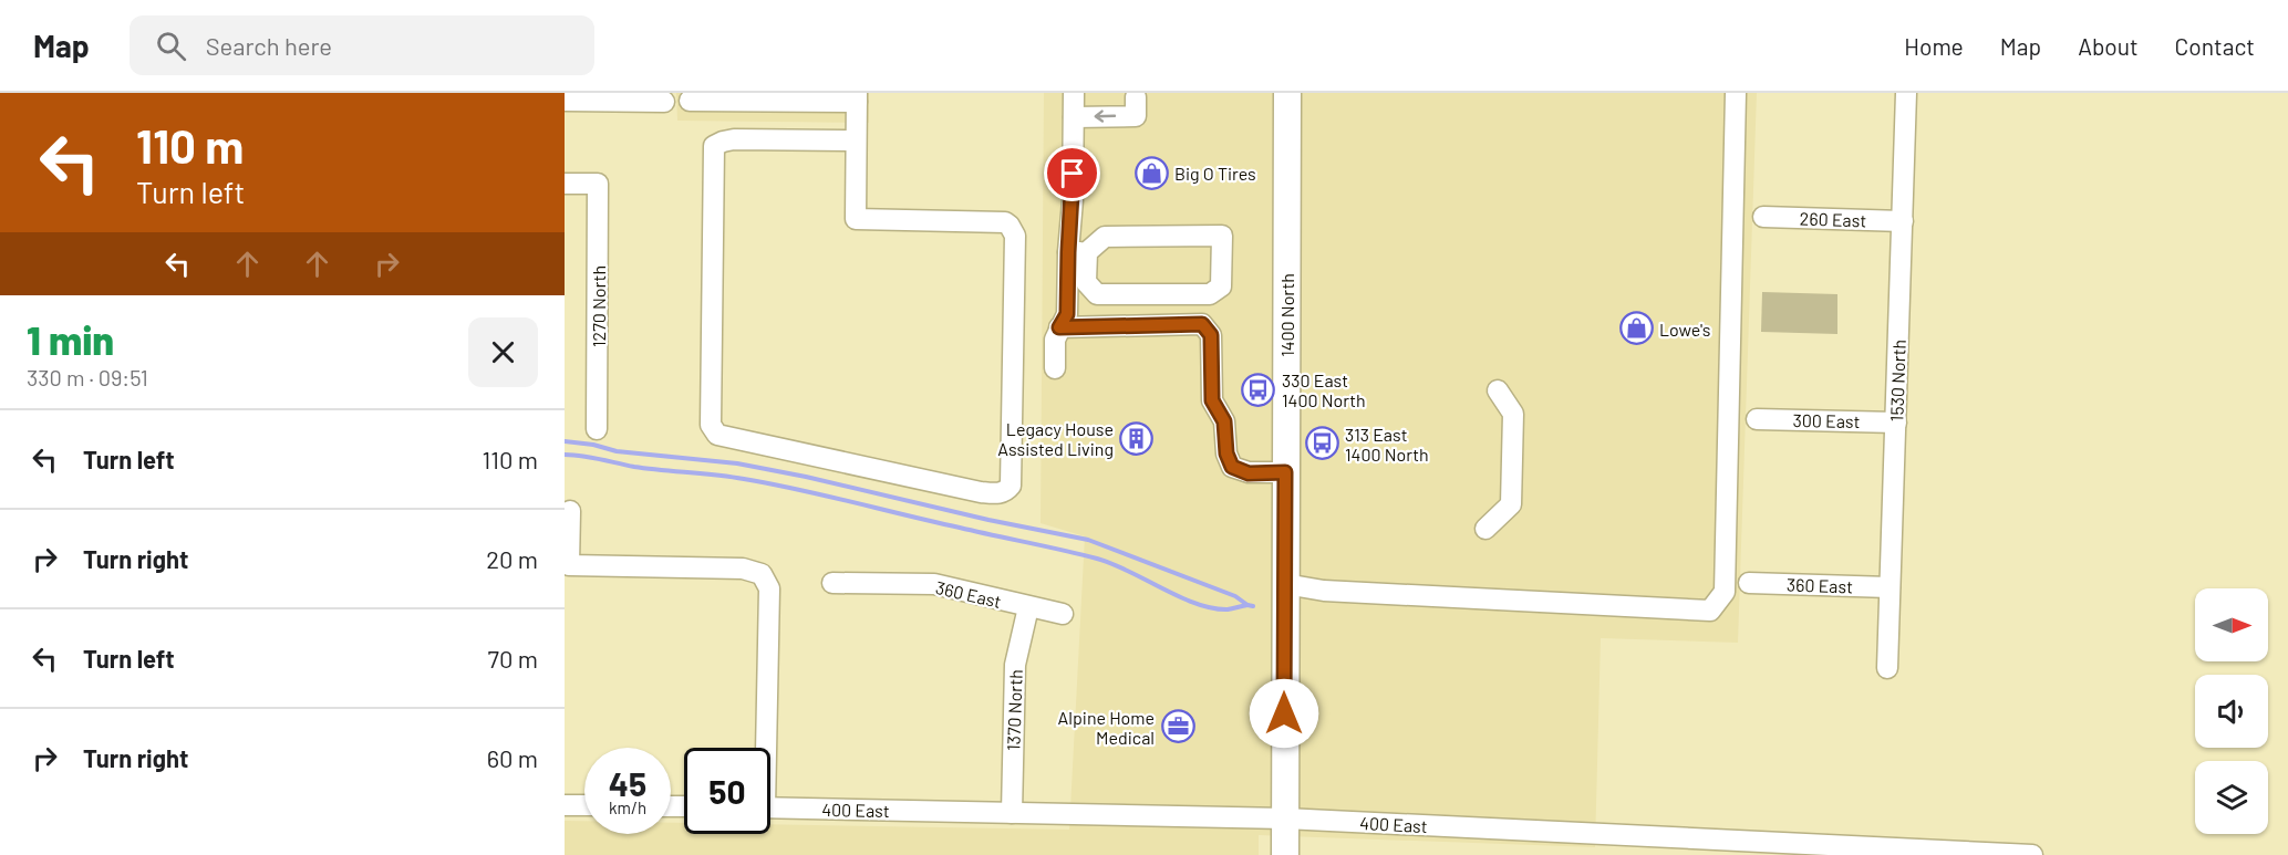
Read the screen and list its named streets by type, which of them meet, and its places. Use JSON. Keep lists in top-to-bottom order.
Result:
{
  "streets": {
    "main road": ["1400 North"],
    "street": [
      "260 East",
      "1270 North",
      "1530 North",
      "300 East",
      "360 East",
      "1370 North",
      "400 East"
    ]
  },
  "crossings": [
    ["260 East", "1530 North"],
    ["1400 North", "400 East"],
    ["1530 North", "300 East"],
    ["1530 North", "360 East"],
    ["360 East", "1370 North"],
    ["1370 North", "400 East"]
  ],
  "places": {
    "shop": ["Big O Tires", "Lowe's"],
    "bus stop": ["330 East 1400 North", "313 East 1400 North"],
    "building": ["Legacy House Assisted Living"],
    "office": ["Alpine Home Medical"]
  },
  "north": "right",
  "page": {
    "header": "Map",
    "search": "Search here",
    "nav": [
      "Home",
      "Map",
      "About",
      "Contact"
    ],
    "turn": ["110 m", "Turn left"],
    "heading": ["1 min", "330 m · 09:51"],
    "list": [
      {
        "name": "Turn left",
        "value": "110 m"
      },
      {
        "name": "Turn right",
        "value": "20 m"
      },
      {
        "name": "Turn left",
        "value": "70 m"
      },
      {
        "name": "Turn right",
        "value": "60 m"
      }
    ],
    "speed": "45 km/h",
    "limit": "50"
  }
}
